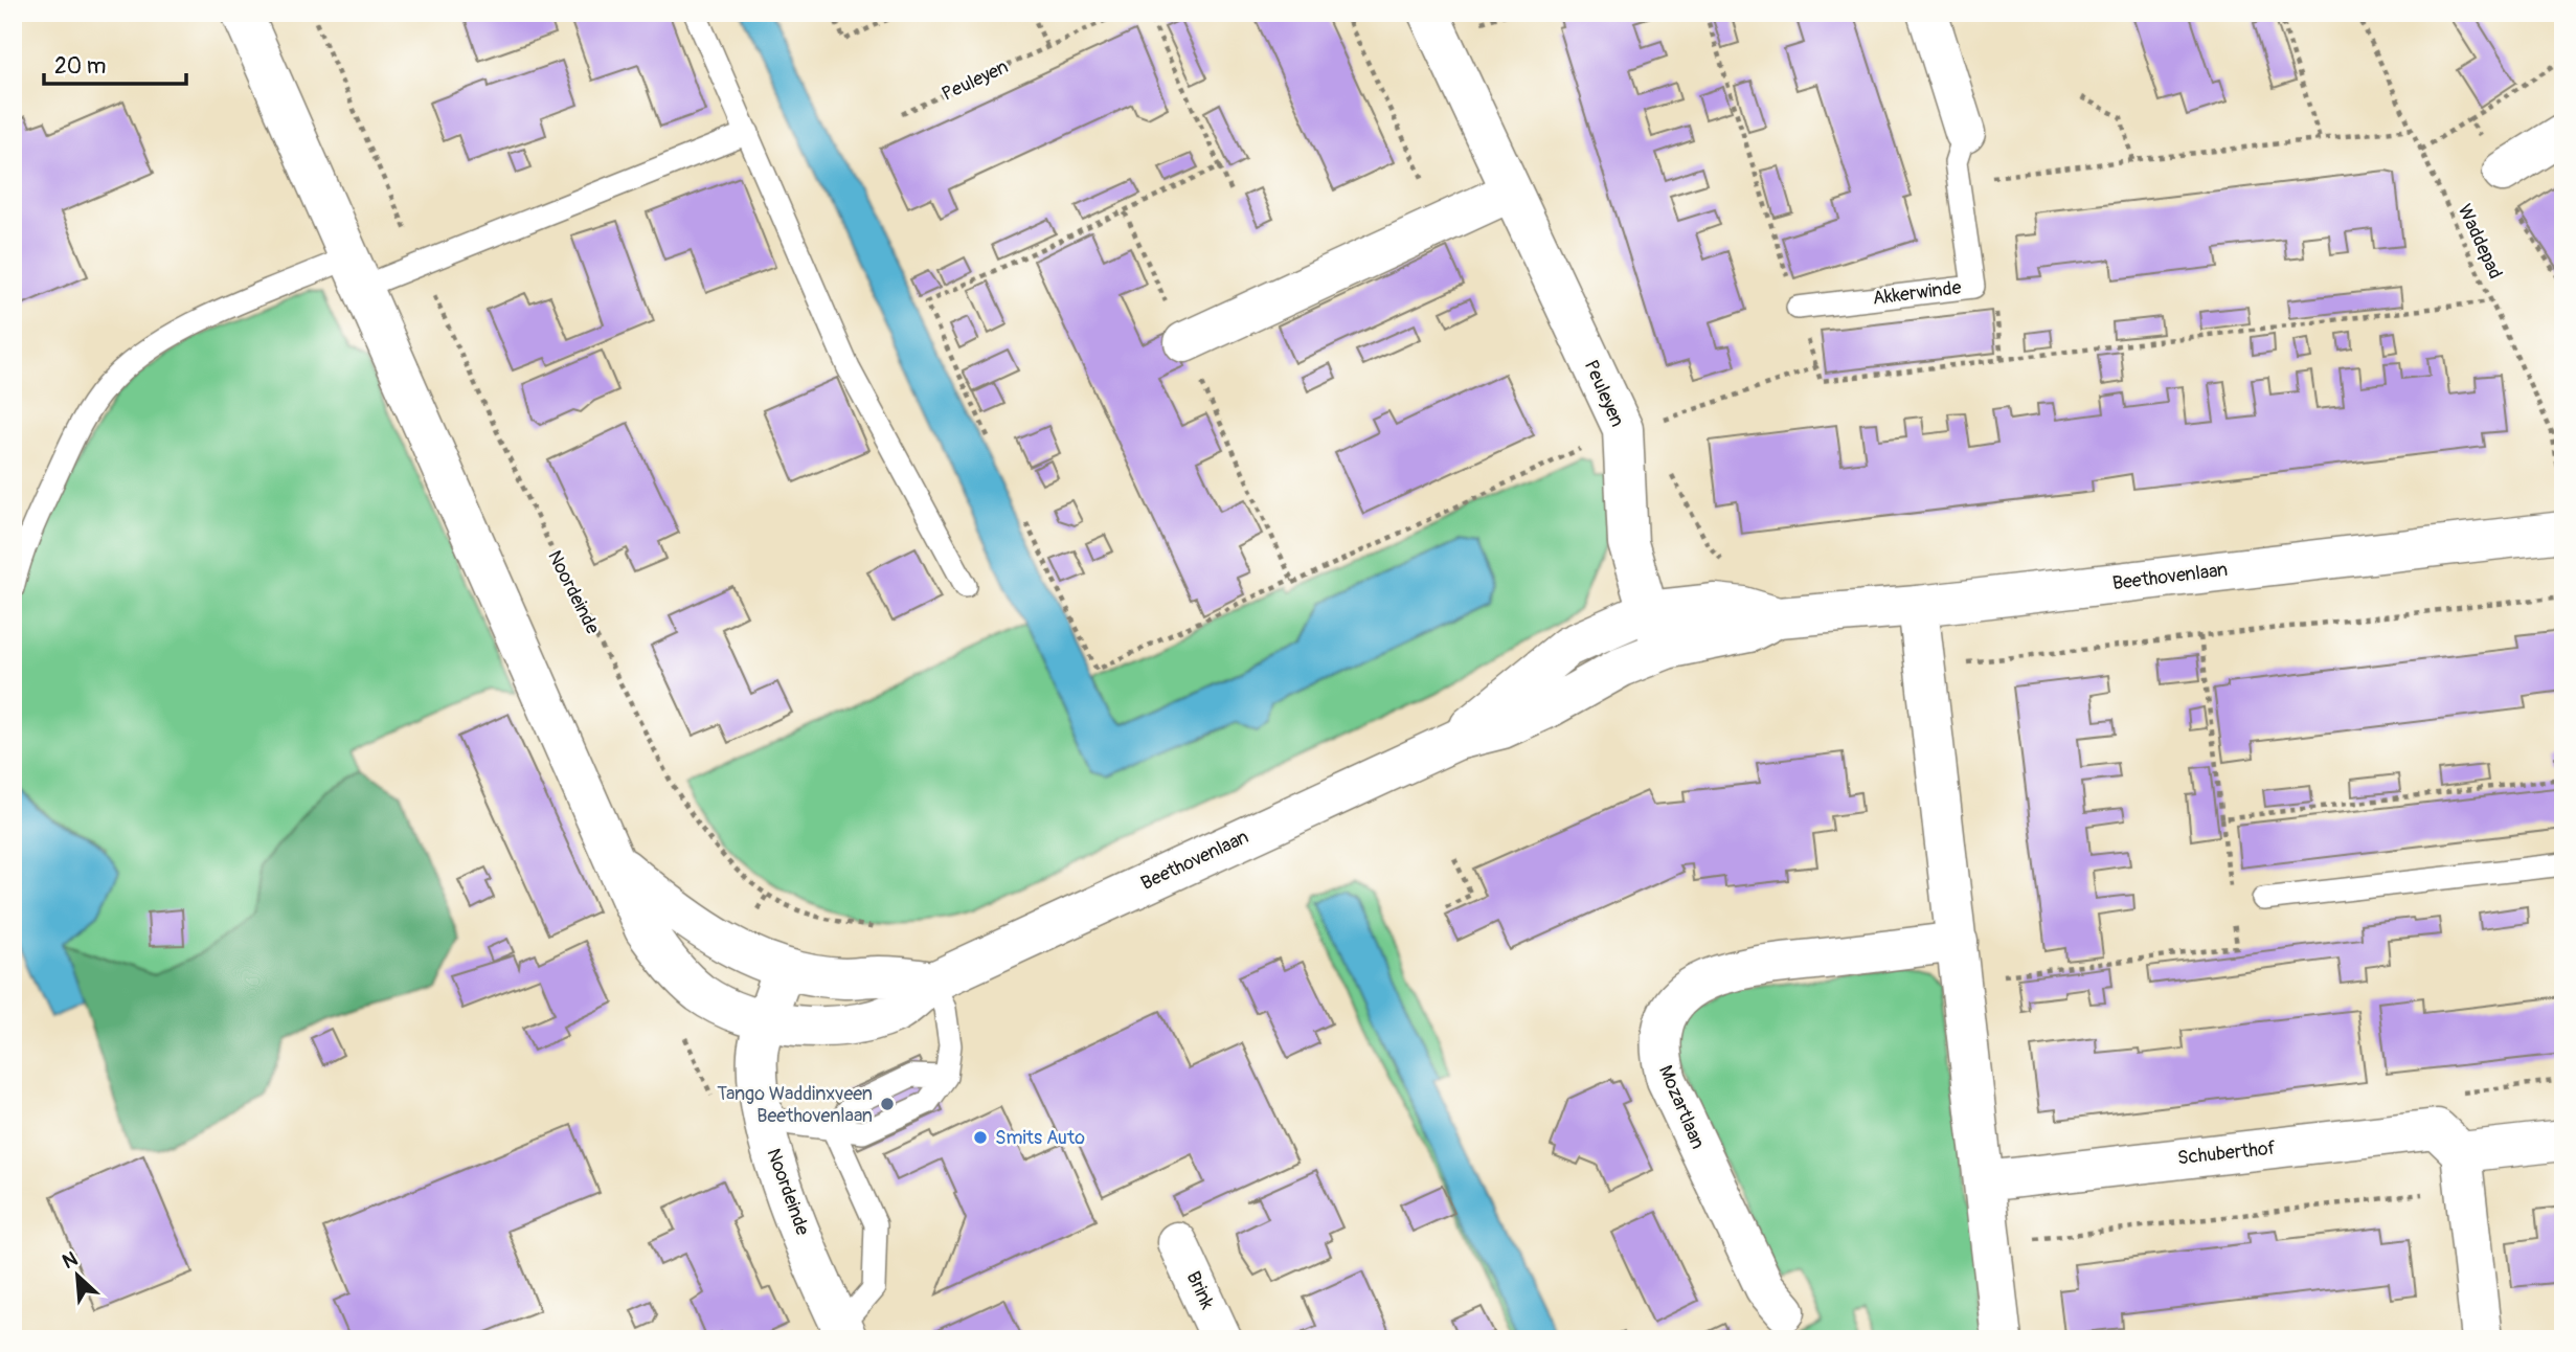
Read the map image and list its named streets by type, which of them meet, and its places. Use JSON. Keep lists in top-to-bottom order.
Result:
{
  "streets": {
    "street": [
      "Peuleyen",
      "Akkerwinde",
      "Beethovenlaan",
      "Noordeinde",
      "Mozartlaan",
      "Schuberthof",
      "Brink"
    ],
    "path": ["Waddepad"]
  },
  "crossings": [
    ["Peuleyen", "Beethovenlaan"],
    ["Beethovenlaan", "Noordeinde"]
  ],
  "places": ["Tango Waddinxveen Beethovenlaan", "Smits Auto"],
  "scale_bar": "20 m",
  "north": "top left"
}
